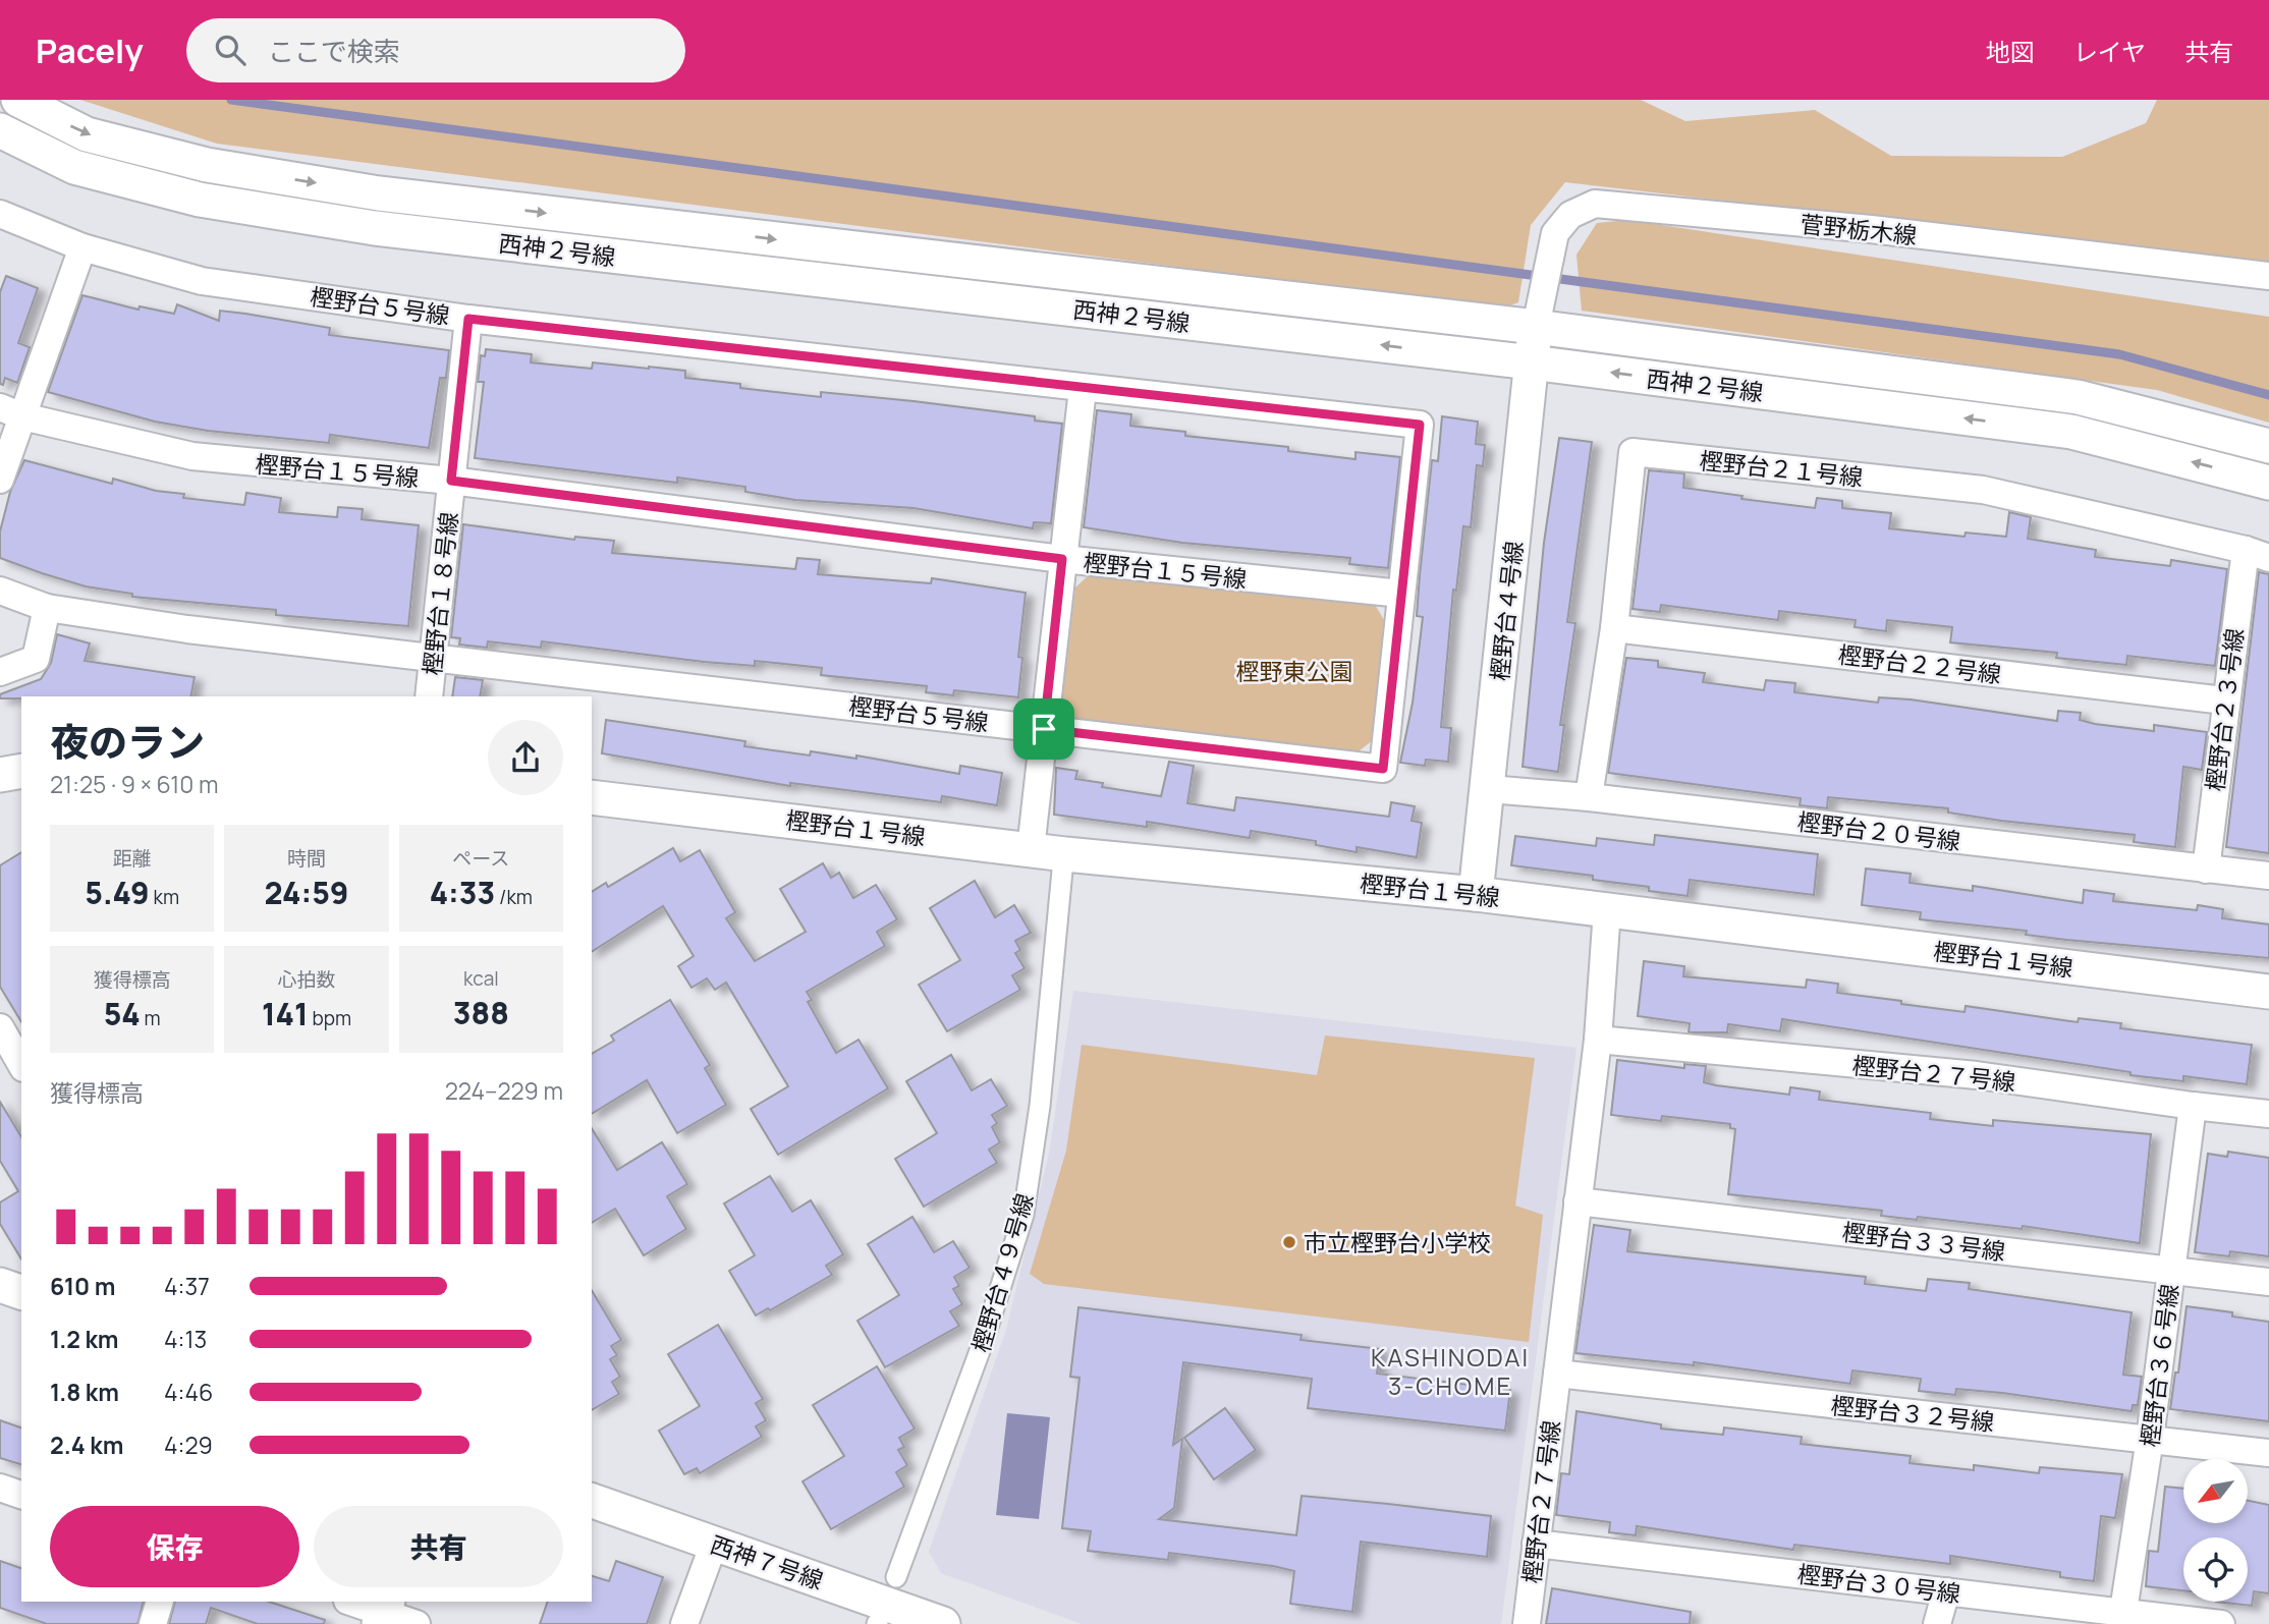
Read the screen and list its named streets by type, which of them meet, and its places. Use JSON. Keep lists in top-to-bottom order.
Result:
{
  "streets": {
    "street": [
      "菅野栃木線",
      "西神２号線",
      "樫野台５号線",
      "樫野台２１号線",
      "樫野台１５号線",
      "樫野台１８号線",
      "樫野台４号線",
      "樫野台２２号線",
      "樫野台２３号線",
      "樫野台１号線",
      "樫野台２０号線",
      "樫野台２７号線",
      "樫野台３３号線",
      "樫野台４９号線",
      "樫野台３６号線",
      "樫野台３２号線",
      "西神７号線",
      "樫野台３０号線"
    ]
  },
  "crossings": [
    ["菅野栃木線", "西神２号線"],
    ["菅野栃木線", "樫野台４号線"],
    ["西神２号線", "樫野台４号線"],
    ["樫野台５号線", "樫野台１５号線"],
    ["樫野台５号線", "樫野台１８号線"],
    ["樫野台２１号線", "樫野台２２号線"],
    ["樫野台２１号線", "樫野台２３号線"],
    ["樫野台２１号線", "樫野台２０号線"],
    ["樫野台１５号線", "樫野台１８号線"],
    ["樫野台４号線", "樫野台１号線"],
    ["樫野台４号線", "樫野台２０号線"],
    ["樫野台２２号線", "樫野台２３号線"],
    ["樫野台２３号線", "樫野台２０号線"],
    ["樫野台１号線", "樫野台２７号線"],
    ["樫野台２７号線", "樫野台３３号線"],
    ["樫野台２７号線", "樫野台３６号線"],
    ["樫野台２７号線", "樫野台３２号線"],
    ["樫野台２７号線", "樫野台３０号線"],
    ["樫野台３３号線", "樫野台３６号線"],
    ["樫野台３６号線", "樫野台３２号線"],
    ["樫野台３６号線", "樫野台３０号線"]
  ],
  "districts": ["KASHINODAI 3-CHOME"],
  "parks": ["樫野東公園"],
  "places": ["市立樫野台小学校"],
  "north": "bottom left",
  "page": {
    "header": "Pacely",
    "search": "ここで検索",
    "nav": ["地図", "レイヤ", "共有"],
    "heading": ["夜のラン", "21:25 · 9 × 610 m"],
    "stats": [
      ["距離", "5.49 km"],
      ["時間", "24:59"],
      ["ペース", "4:33 /km"],
      ["獲得標高", "54 m"],
      ["心拍数", "141 bpm"],
      ["kcal", "388"]
    ],
    "chart": ["獲得標高", "224–229 m"],
    "list": [
      {
        "name": "610 m",
        "note": "4:37"
      },
      {
        "name": "1.2 km",
        "note": "4:13"
      },
      {
        "name": "1.8 km",
        "note": "4:46"
      },
      {
        "name": "2.4 km",
        "note": "4:29"
      }
    ],
    "buttons": ["保存", "共有"]
  }
}
